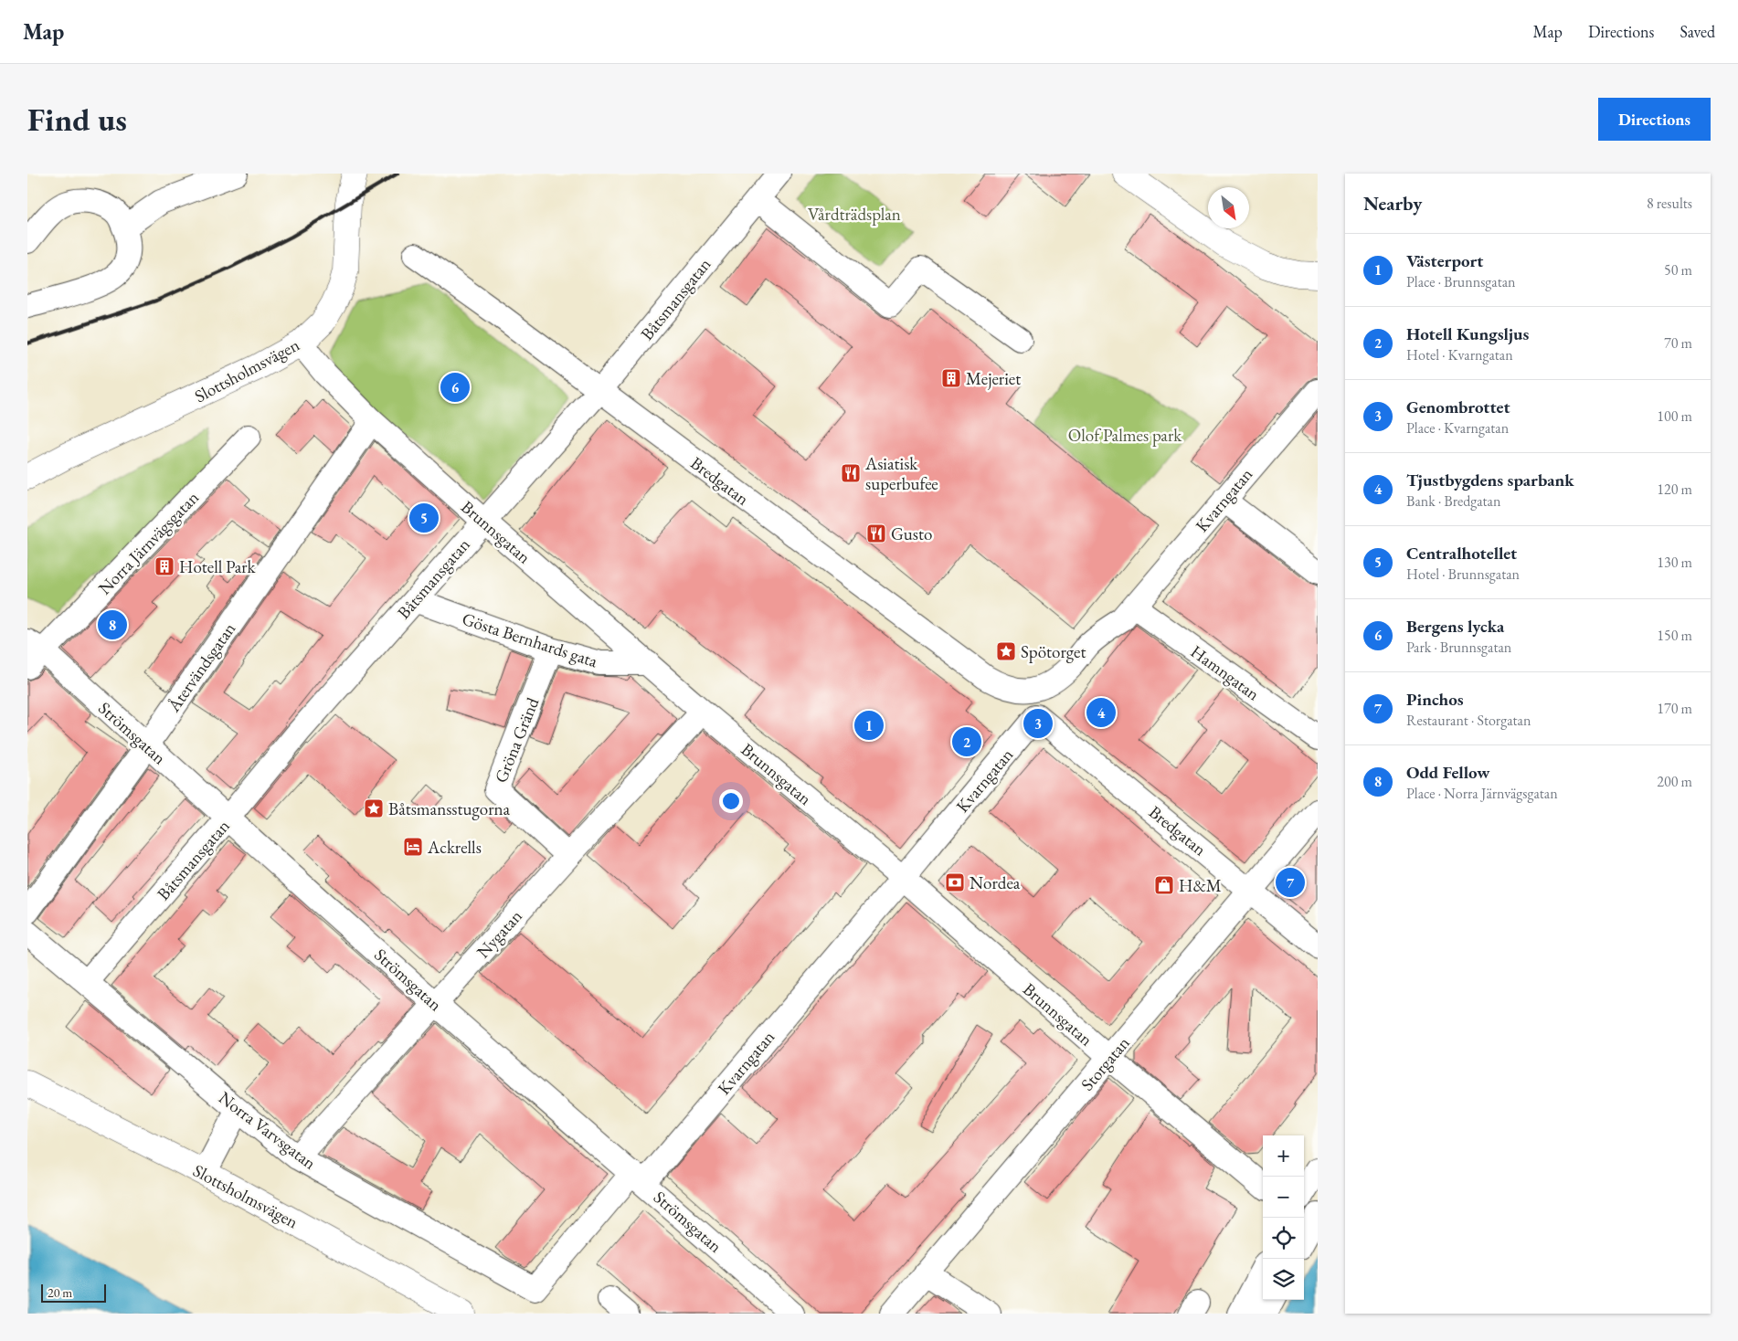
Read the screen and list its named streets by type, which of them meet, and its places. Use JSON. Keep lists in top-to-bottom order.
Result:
{
  "streets": {
    "street": [
      "Båtsmansgatan",
      "Slottsholmsvägen",
      "Bredgatan",
      "Kvarngatan",
      "Brunnsgatan",
      "Norra Järnvägsgatan",
      "Gösta Bernhards gata",
      "Återvändsgatan",
      "Hamngatan",
      "Strömsgatan",
      "Gröna Gränd",
      "Nygatan",
      "Storgatan",
      "Norra Varvsgatan"
    ]
  },
  "crossings": [
    ["Båtsmansgatan", "Bredgatan"],
    ["Båtsmansgatan", "Brunnsgatan"],
    ["Båtsmansgatan", "Gösta Bernhards gata"],
    ["Båtsmansgatan", "Strömsgatan"],
    ["Båtsmansgatan", "Norra Varvsgatan"],
    ["Slottsholmsvägen", "Brunnsgatan"],
    ["Bredgatan", "Kvarngatan"],
    ["Bredgatan", "Storgatan"],
    ["Kvarngatan", "Brunnsgatan"],
    ["Kvarngatan", "Hamngatan"],
    ["Kvarngatan", "Strömsgatan"],
    ["Kvarngatan", "Norra Varvsgatan"],
    ["Brunnsgatan", "Gösta Bernhards gata"],
    ["Brunnsgatan", "Återvändsgatan"],
    ["Brunnsgatan", "Nygatan"],
    ["Brunnsgatan", "Storgatan"],
    ["Norra Järnvägsgatan", "Strömsgatan"],
    ["Gösta Bernhards gata", "Gröna Gränd"],
    ["Återvändsgatan", "Strömsgatan"],
    ["Strömsgatan", "Nygatan"],
    ["Gröna Gränd", "Nygatan"],
    ["Nygatan", "Norra Varvsgatan"]
  ],
  "parks": ["Vårdträdsplan", "Olof Palmes park"],
  "places": {
    "building": ["Mejeriet", "Hotell Park"],
    "restaurant": ["Asiatisk superbufee", "Gusto"],
    "place": ["Spötorget", "Båtsmansstugorna"],
    "hotel": ["Ackrells"],
    "bank": ["Nordea"],
    "shop": ["H&M"]
  },
  "scale_bar": "20 m",
  "north": "bottom right",
  "page": {
    "header": "Map",
    "nav": ["Map", "Directions", "Saved"],
    "buttons": "Directions",
    "title": "Find us",
    "heading": ["Nearby", "8 results"],
    "list": [
      {
        "mark": "1",
        "name": "Västerport",
        "note": "Place · Brunnsgatan",
        "value": "50 m"
      },
      {
        "mark": "2",
        "name": "Hotell Kungsljus",
        "note": "Hotel · Kvarngatan",
        "value": "70 m"
      },
      {
        "mark": "3",
        "name": "Genombrottet",
        "note": "Place · Kvarngatan",
        "value": "100 m"
      },
      {
        "mark": "4",
        "name": "Tjustbygdens sparbank",
        "note": "Bank · Bredgatan",
        "value": "120 m"
      },
      {
        "mark": "5",
        "name": "Centralhotellet",
        "note": "Hotel · Brunnsgatan",
        "value": "130 m"
      },
      {
        "mark": "6",
        "name": "Bergens lycka",
        "note": "Park · Brunnsgatan",
        "value": "150 m"
      },
      {
        "mark": "7",
        "name": "Pinchos",
        "note": "Restaurant · Storgatan",
        "value": "170 m"
      },
      {
        "mark": "8",
        "name": "Odd Fellow",
        "note": "Place · Norra Järnvägsgatan",
        "value": "200 m"
      }
    ],
    "pins": [
      "6",
      "5",
      "8",
      "4",
      "3",
      "1",
      "2",
      "7"
    ],
    "map_buttons": ["+", "−"],
    "scale": "20 m"
  }
}
